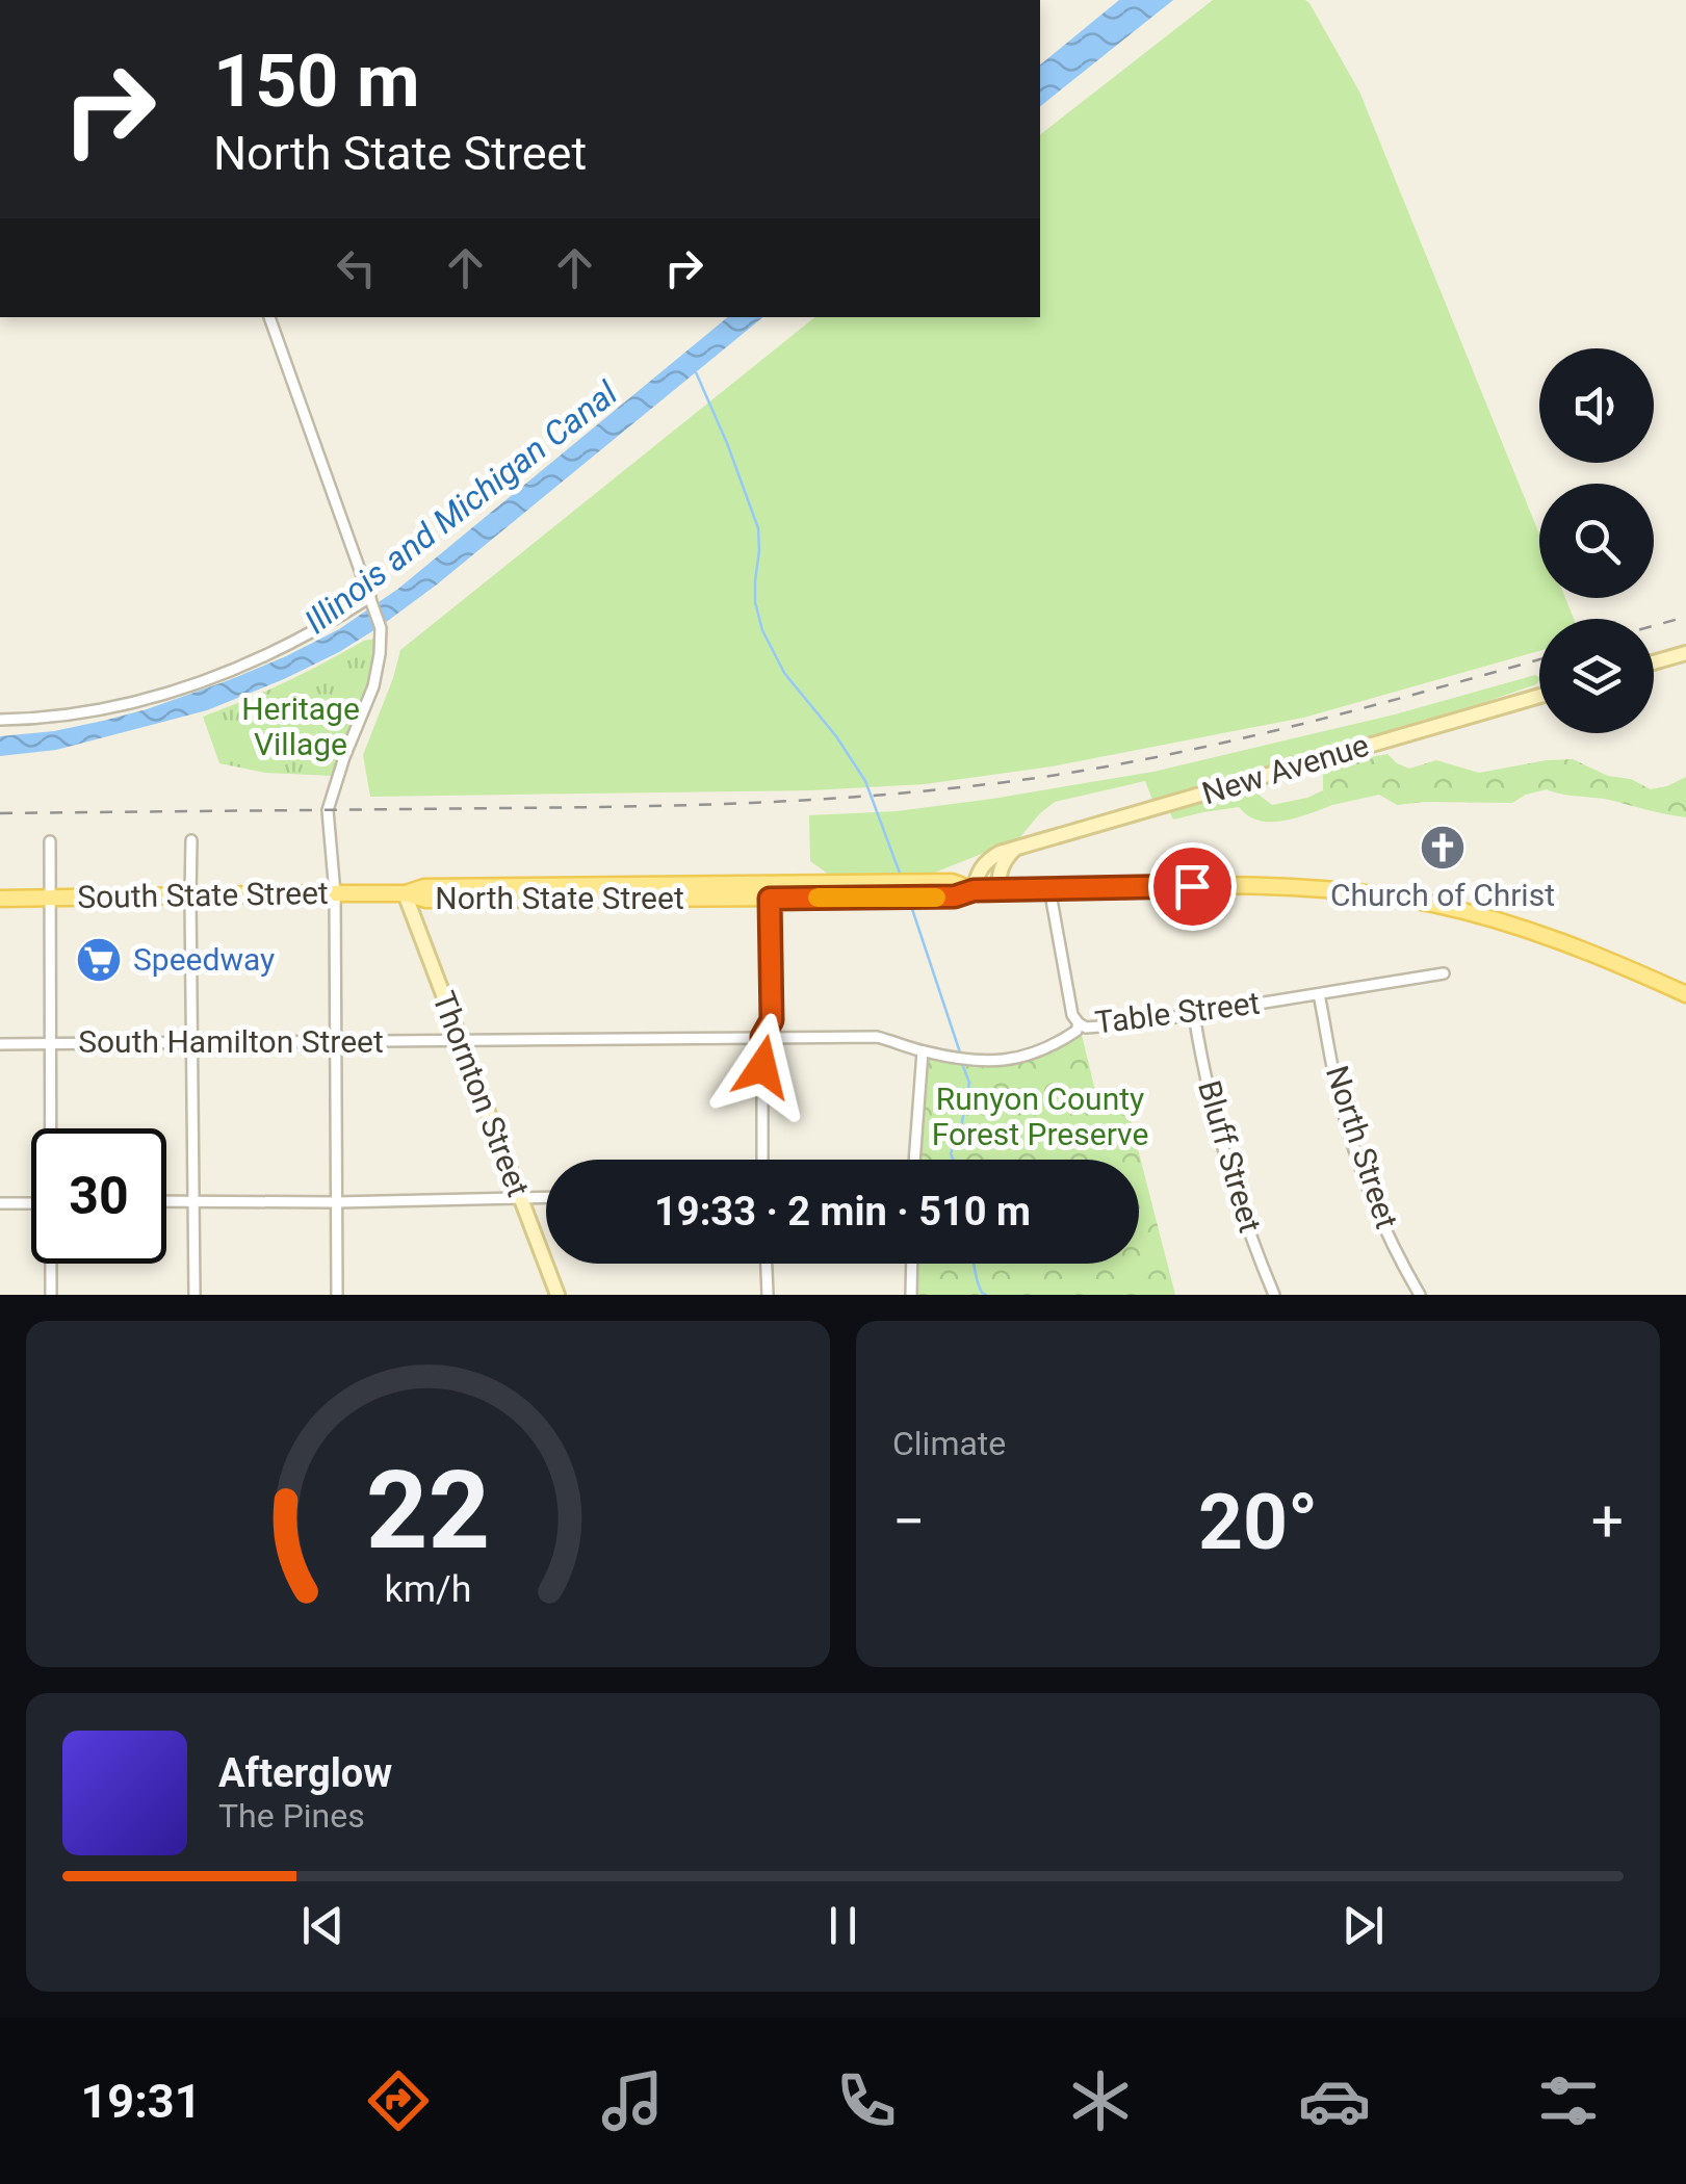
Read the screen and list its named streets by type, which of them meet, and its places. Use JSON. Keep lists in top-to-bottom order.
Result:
{
  "streets": {
    "main road": [
      "New Avenue",
      "South State Street",
      "North State Street",
      "Thornton Street"
    ],
    "street": [
      "Table Street",
      "South Hamilton Street",
      "North Street",
      "Bluff Street"
    ]
  },
  "crossings": [
    ["New Avenue", "North State Street"],
    ["South State Street", "North State Street"],
    ["South State Street", "Thornton Street"],
    ["North State Street", "Thornton Street"],
    ["Table Street", "South Hamilton Street"],
    ["Table Street", "North Street"],
    ["Table Street", "Bluff Street"],
    ["South Hamilton Street", "Thornton Street"]
  ],
  "water": ["Illinois and Michigan Canal"],
  "parks": ["Heritage Village", "Runyon County Forest Preserve"],
  "places": {
    "church": ["Church of Christ"],
    "supermarket": ["Speedway"]
  },
  "page": {
    "turn": ["150 m", "North State Street"],
    "limit": "30",
    "trip": "19:33 · 2 min · 510 m",
    "tile": "Climate",
    "heat": ["−", "20°", "+"],
    "song": ["Afterglow", "The Pines"],
    "tabs": "19:31",
    "gauge": ["22", "km/h"]
  }
}
